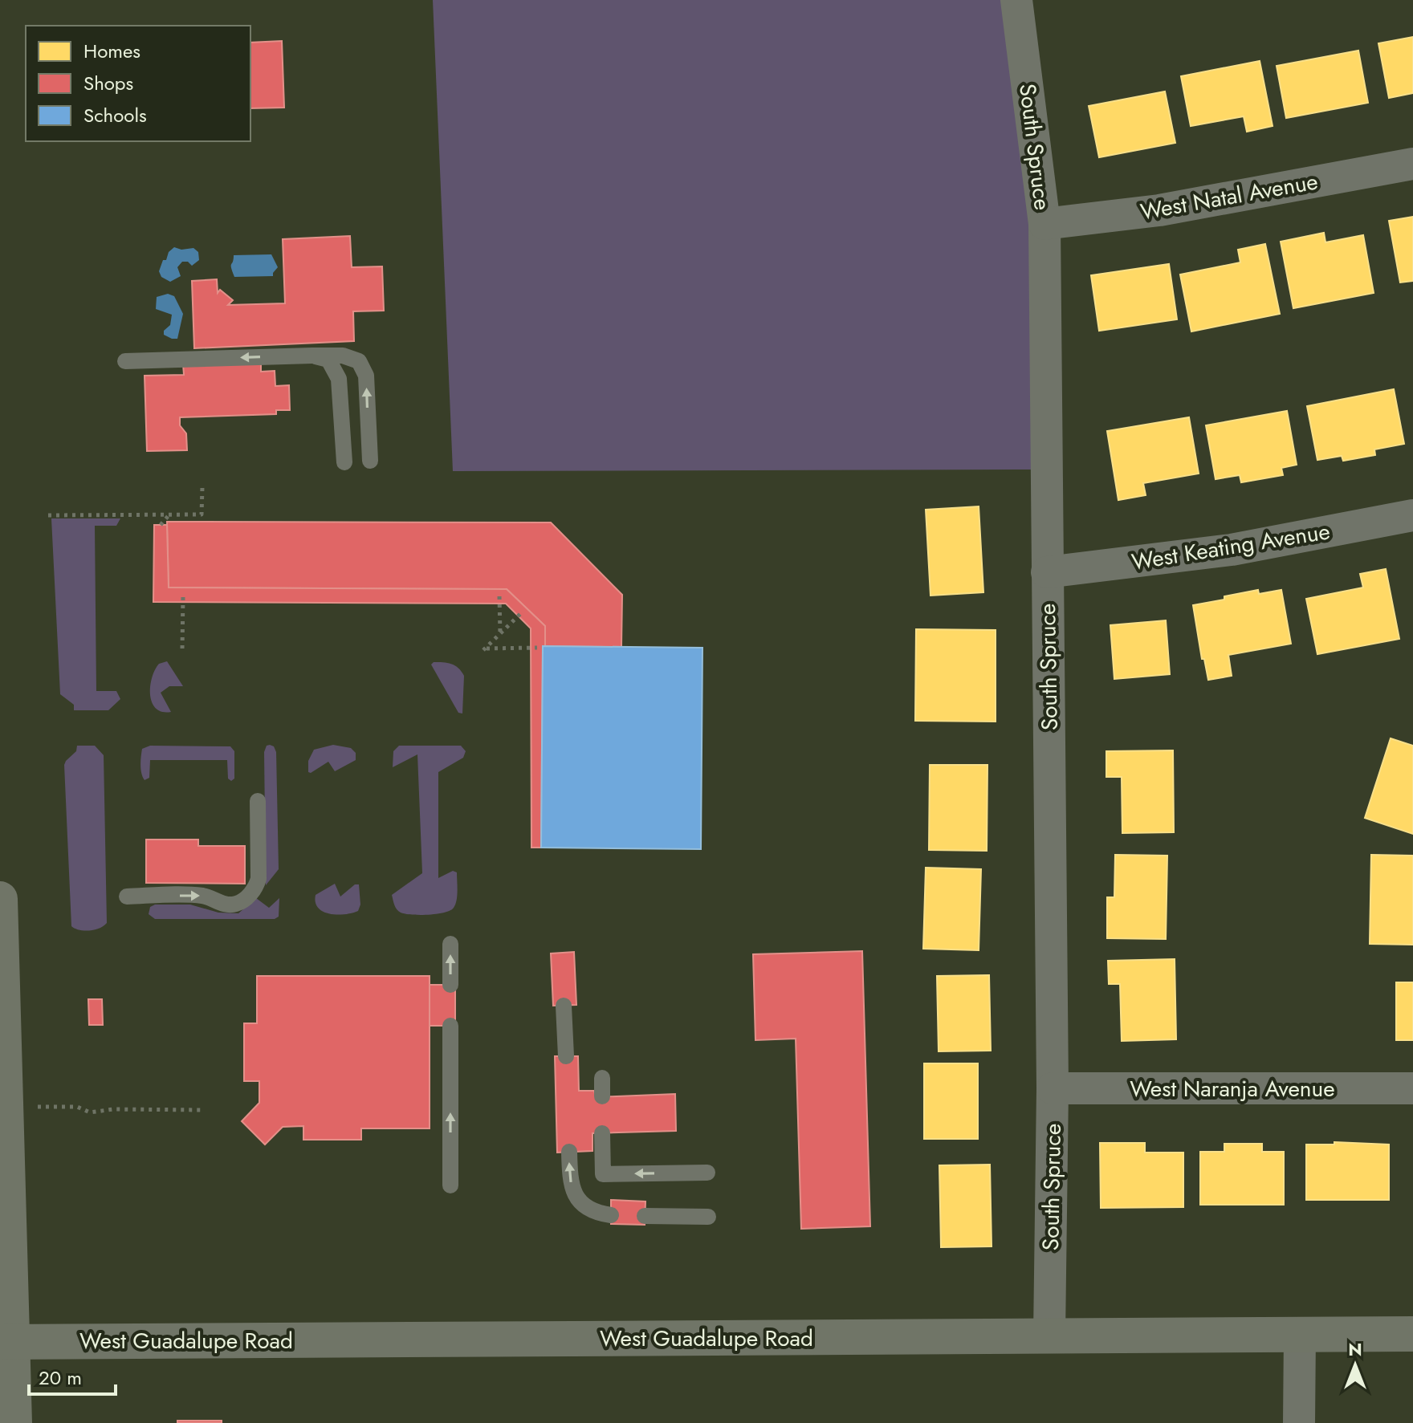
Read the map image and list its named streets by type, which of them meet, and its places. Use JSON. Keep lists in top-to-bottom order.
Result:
{
  "streets": {
    "main road": ["West Guadalupe Road"],
    "street": [
      "South Spruce",
      "West Natal Avenue",
      "West Keating Avenue",
      "West Naranja Avenue"
    ]
  },
  "crossings": [
    ["South Spruce", "West Natal Avenue"],
    ["South Spruce", "West Keating Avenue"],
    ["South Spruce", "West Naranja Avenue"],
    ["South Spruce", "West Guadalupe Road"]
  ],
  "legend": ["Homes", "Shops", "Schools"],
  "scale_bar": "20 m",
  "north": "top"
}
